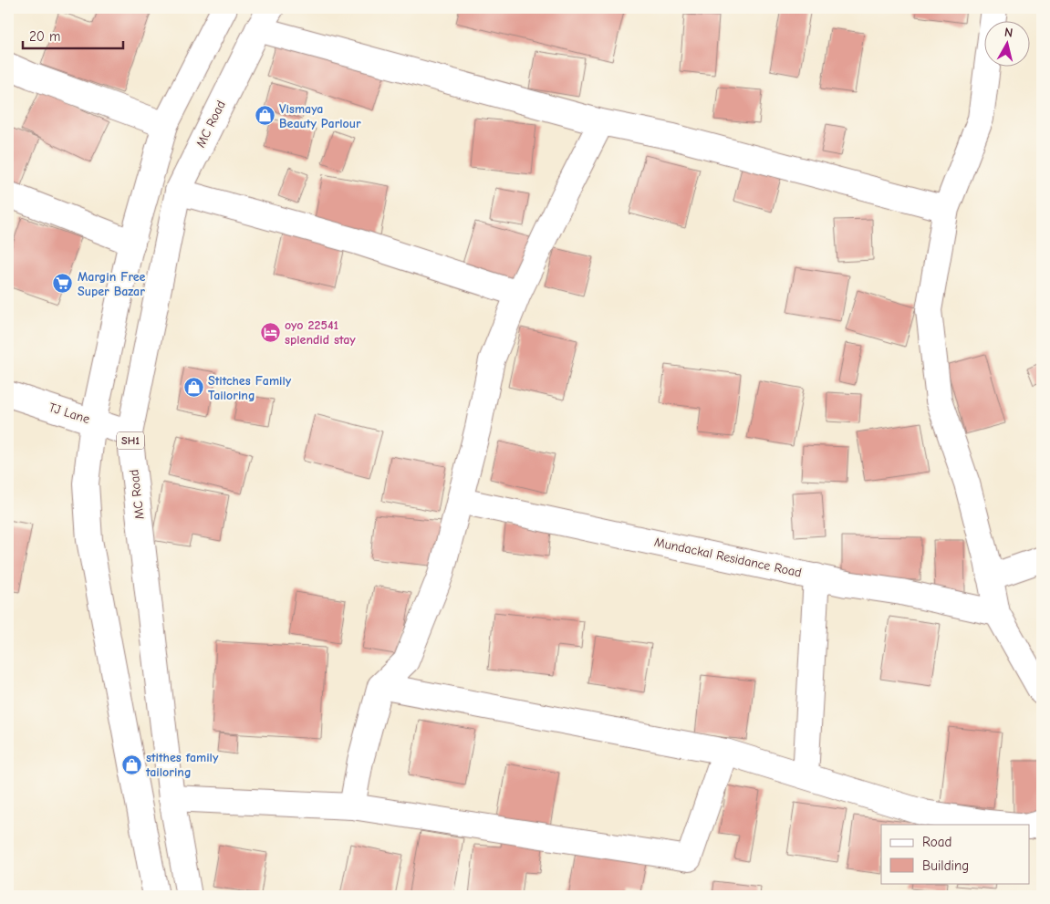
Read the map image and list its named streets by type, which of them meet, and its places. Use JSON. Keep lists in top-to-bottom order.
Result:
{
  "streets": {
    "street": [
      "MC Road",
      "TJ Lane",
      "SH1",
      "Mundackal Residance Road"
    ]
  },
  "crossings": [
    ["MC Road", "TJ Lane"]
  ],
  "places": {
    "shop": ["Vismaya Beauty Parlour", "Stitches Family Tailoring", "stithes family tailoring"],
    "supermarket": ["Margin Free Super Bazar"],
    "hotel": ["oyo 22541 splendid stay"]
  },
  "legend": ["Road", "Building"],
  "scale_bar": "20 m",
  "north": "top"
}
